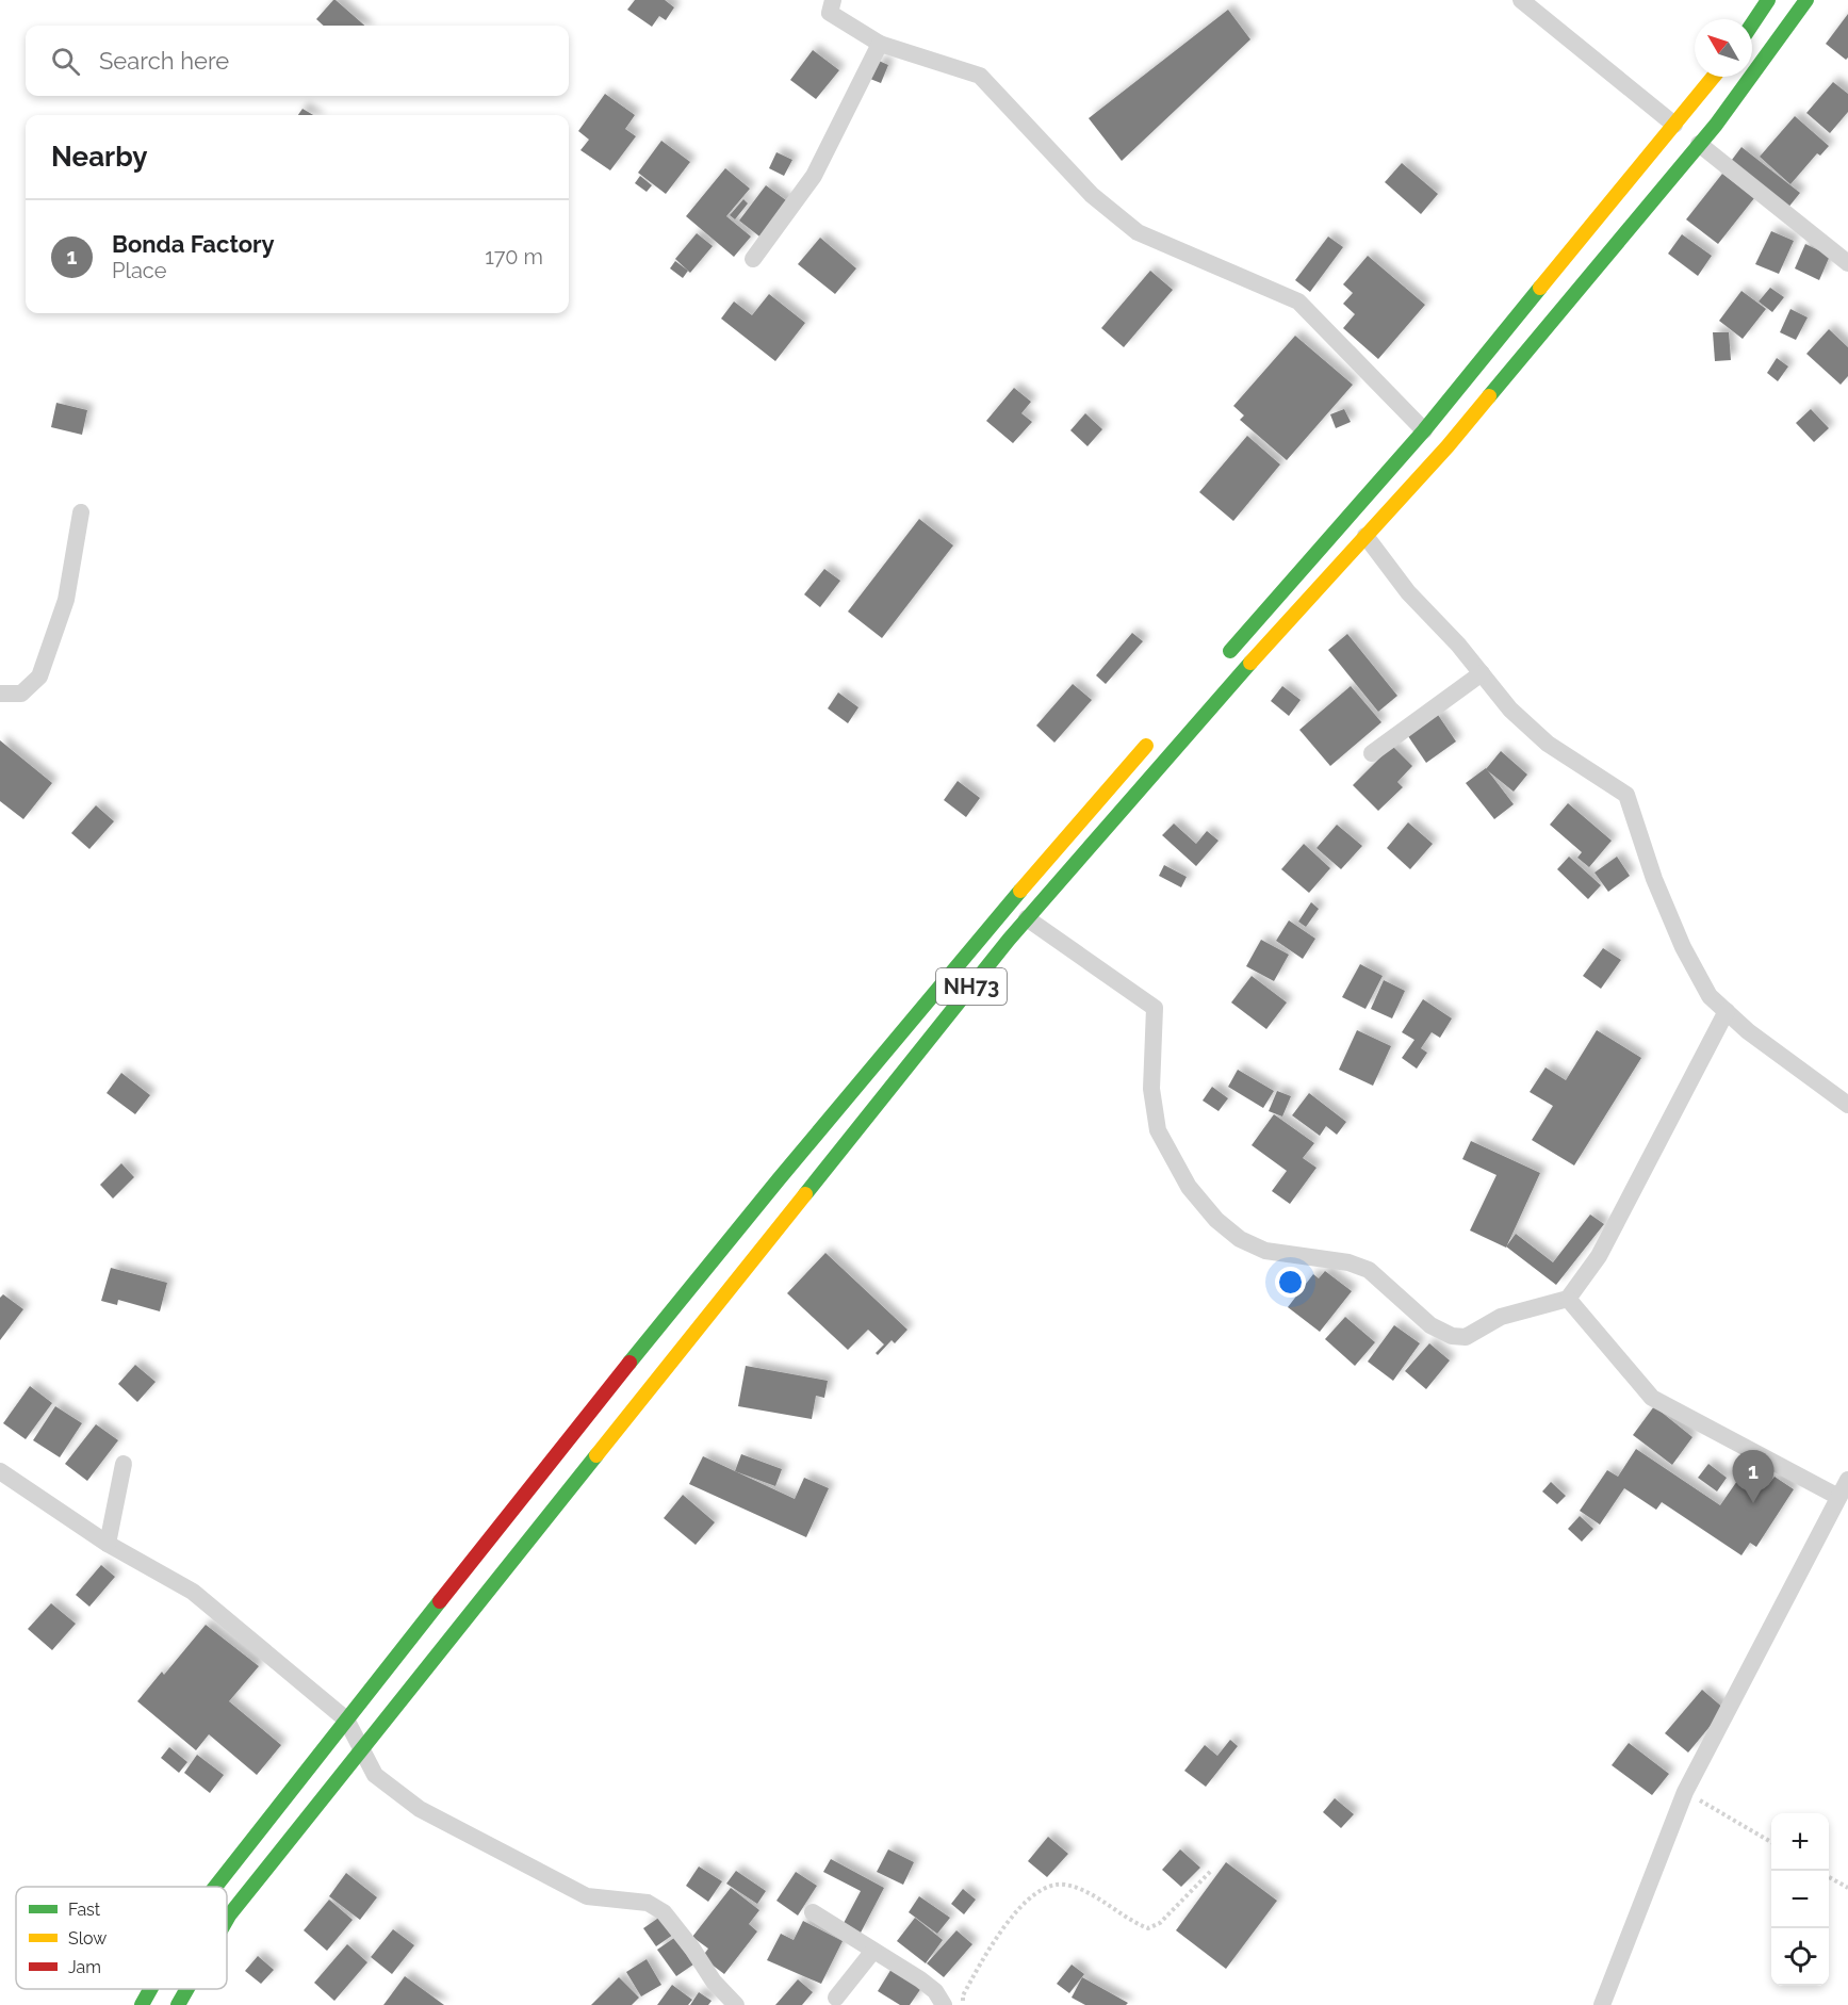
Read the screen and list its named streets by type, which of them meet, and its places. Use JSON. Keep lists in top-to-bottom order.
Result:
{
  "streets": {
    "highway": ["NH73"]
  },
  "legend": ["Fast", "Slow", "Jam"],
  "north": "top left",
  "page": {
    "search": "Search here",
    "heading": "Nearby",
    "list": [
      {
        "mark": "1",
        "name": "Bonda Factory",
        "note": "Place",
        "value": "170 m"
      }
    ],
    "pins": "1",
    "map_buttons": ["+", "−"]
  }
}
